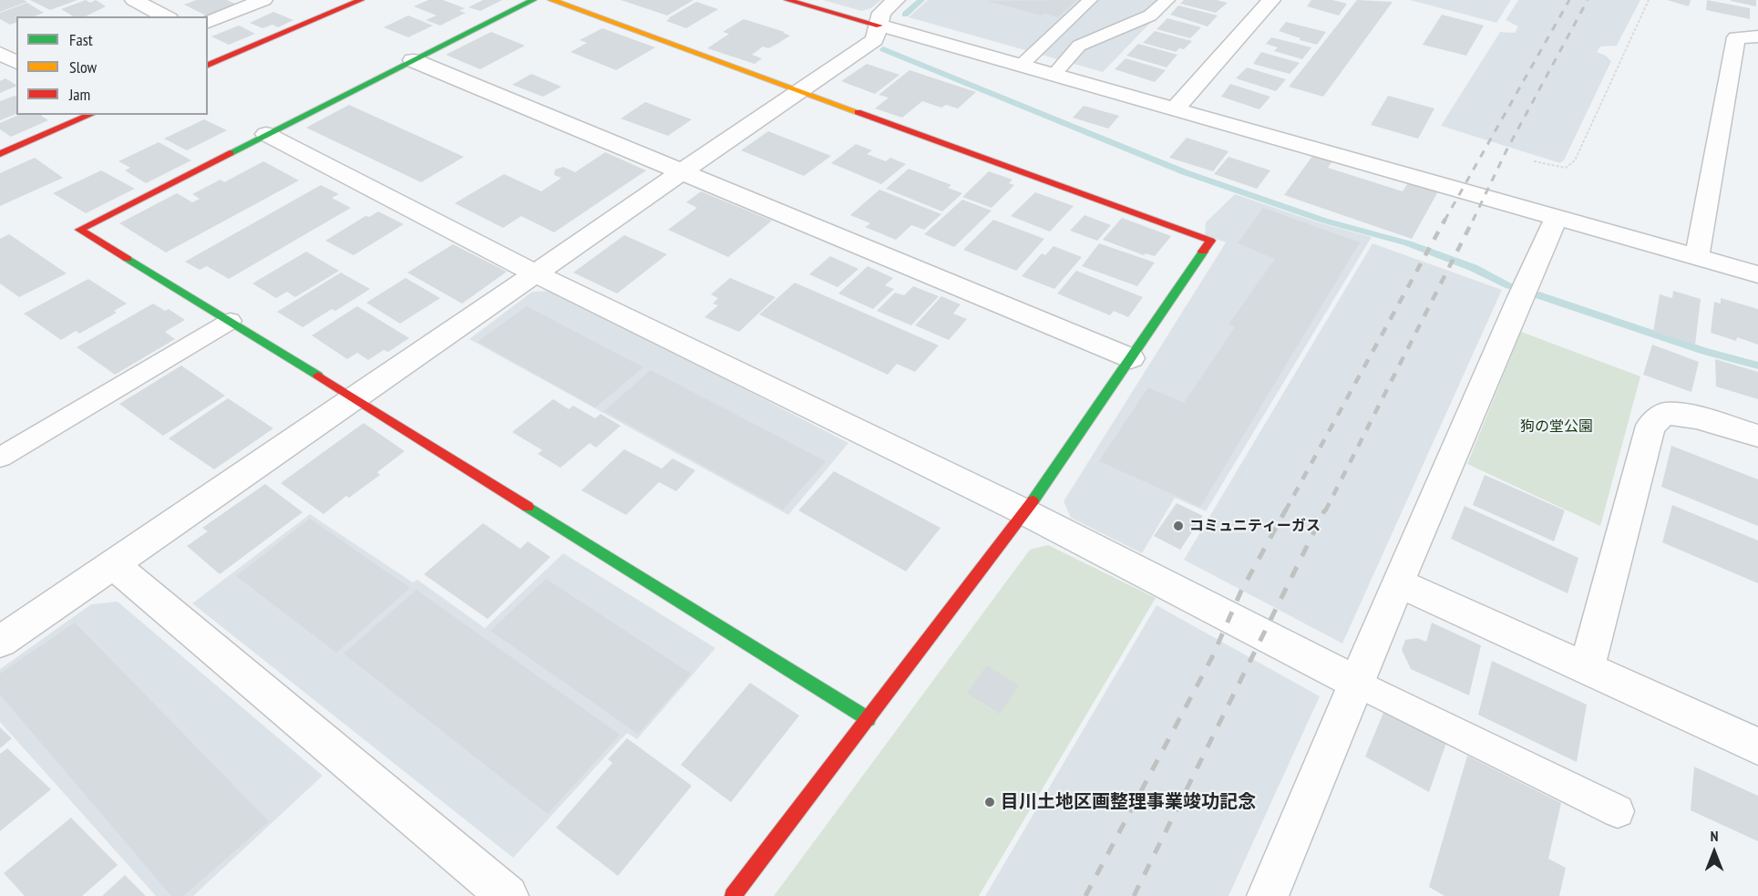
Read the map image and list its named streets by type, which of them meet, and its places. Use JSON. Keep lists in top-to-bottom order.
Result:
{
  "parks": ["狗の堂公園"],
  "places": ["コミュニティーガス", "目川土地区画整理事業竣功記念"],
  "legend": ["Fast", "Slow", "Jam"],
  "north": "top"
}
